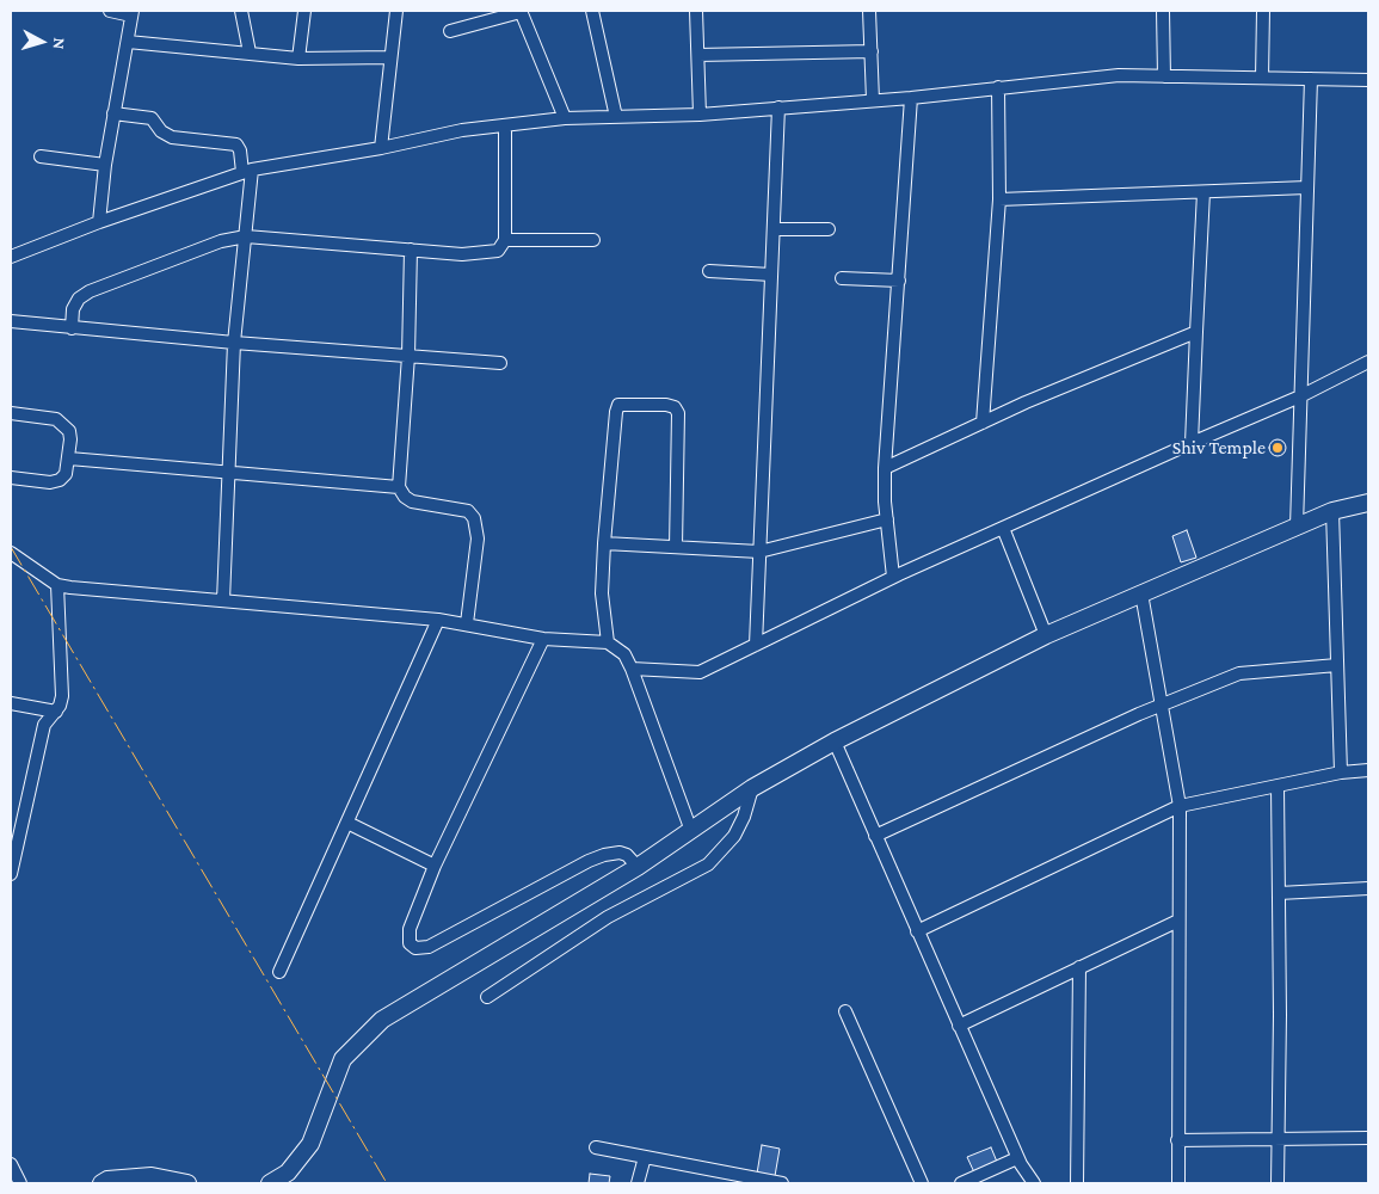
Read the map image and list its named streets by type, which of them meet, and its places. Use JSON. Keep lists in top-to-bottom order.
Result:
{
  "places": ["Shiv Temple"],
  "north": "right"
}
